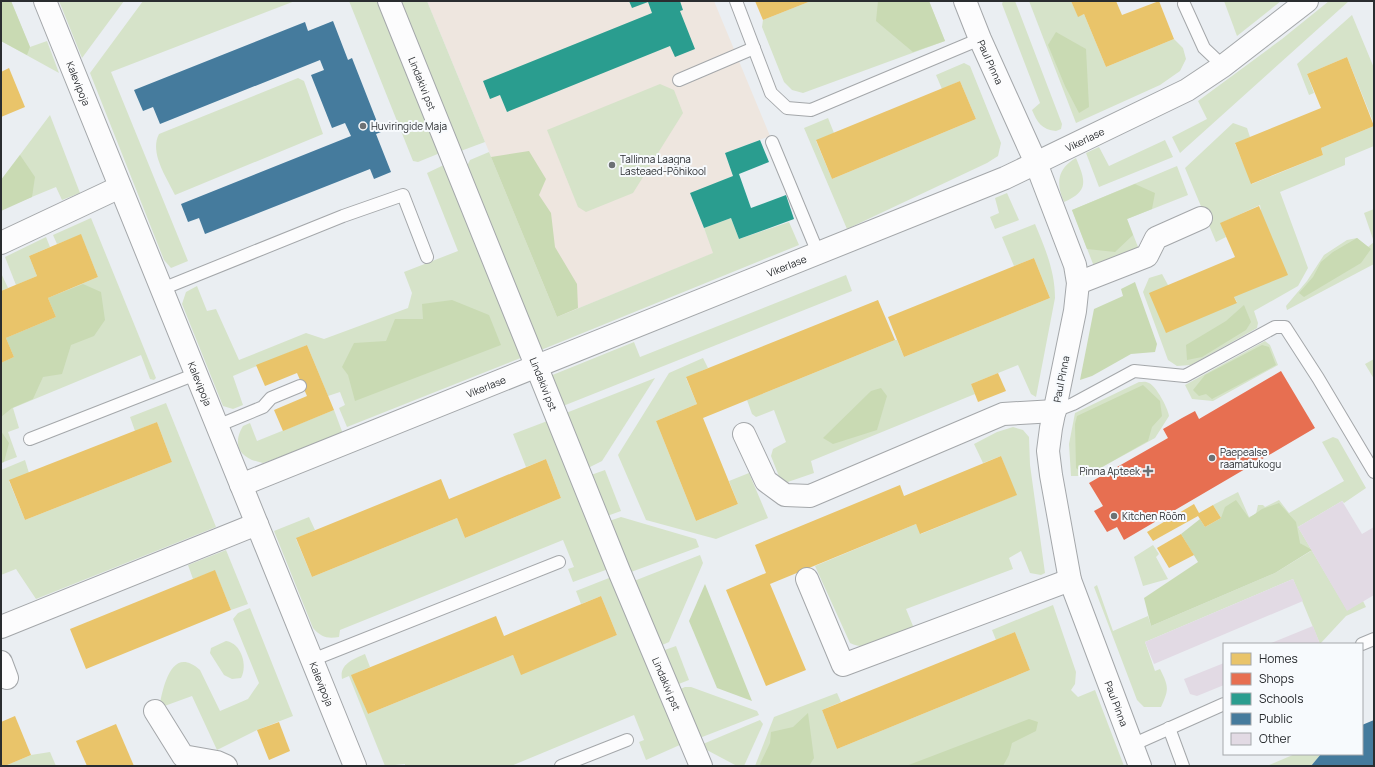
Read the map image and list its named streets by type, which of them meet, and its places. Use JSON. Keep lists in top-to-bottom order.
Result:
{
  "streets": {
    "street": [
      "Paul Pinna",
      "Kalevipoja",
      "Lindakivi pst",
      "Vikerlase"
    ]
  },
  "crossings": [
    ["Paul Pinna", "Vikerlase"],
    ["Kalevipoja", "Vikerlase"],
    ["Lindakivi pst", "Vikerlase"]
  ],
  "places": {
    "other": [
      "Huviringide Maja",
      "Tallinna Laagna Lasteaed-Põhikool",
      "Paepealse raamatukogu",
      "Kitchen Rõõm"
    ],
    "health": ["Pinna Apteek"]
  },
  "legend": [
    "Homes",
    "Shops",
    "Schools",
    "Public",
    "Other"
  ]
}
